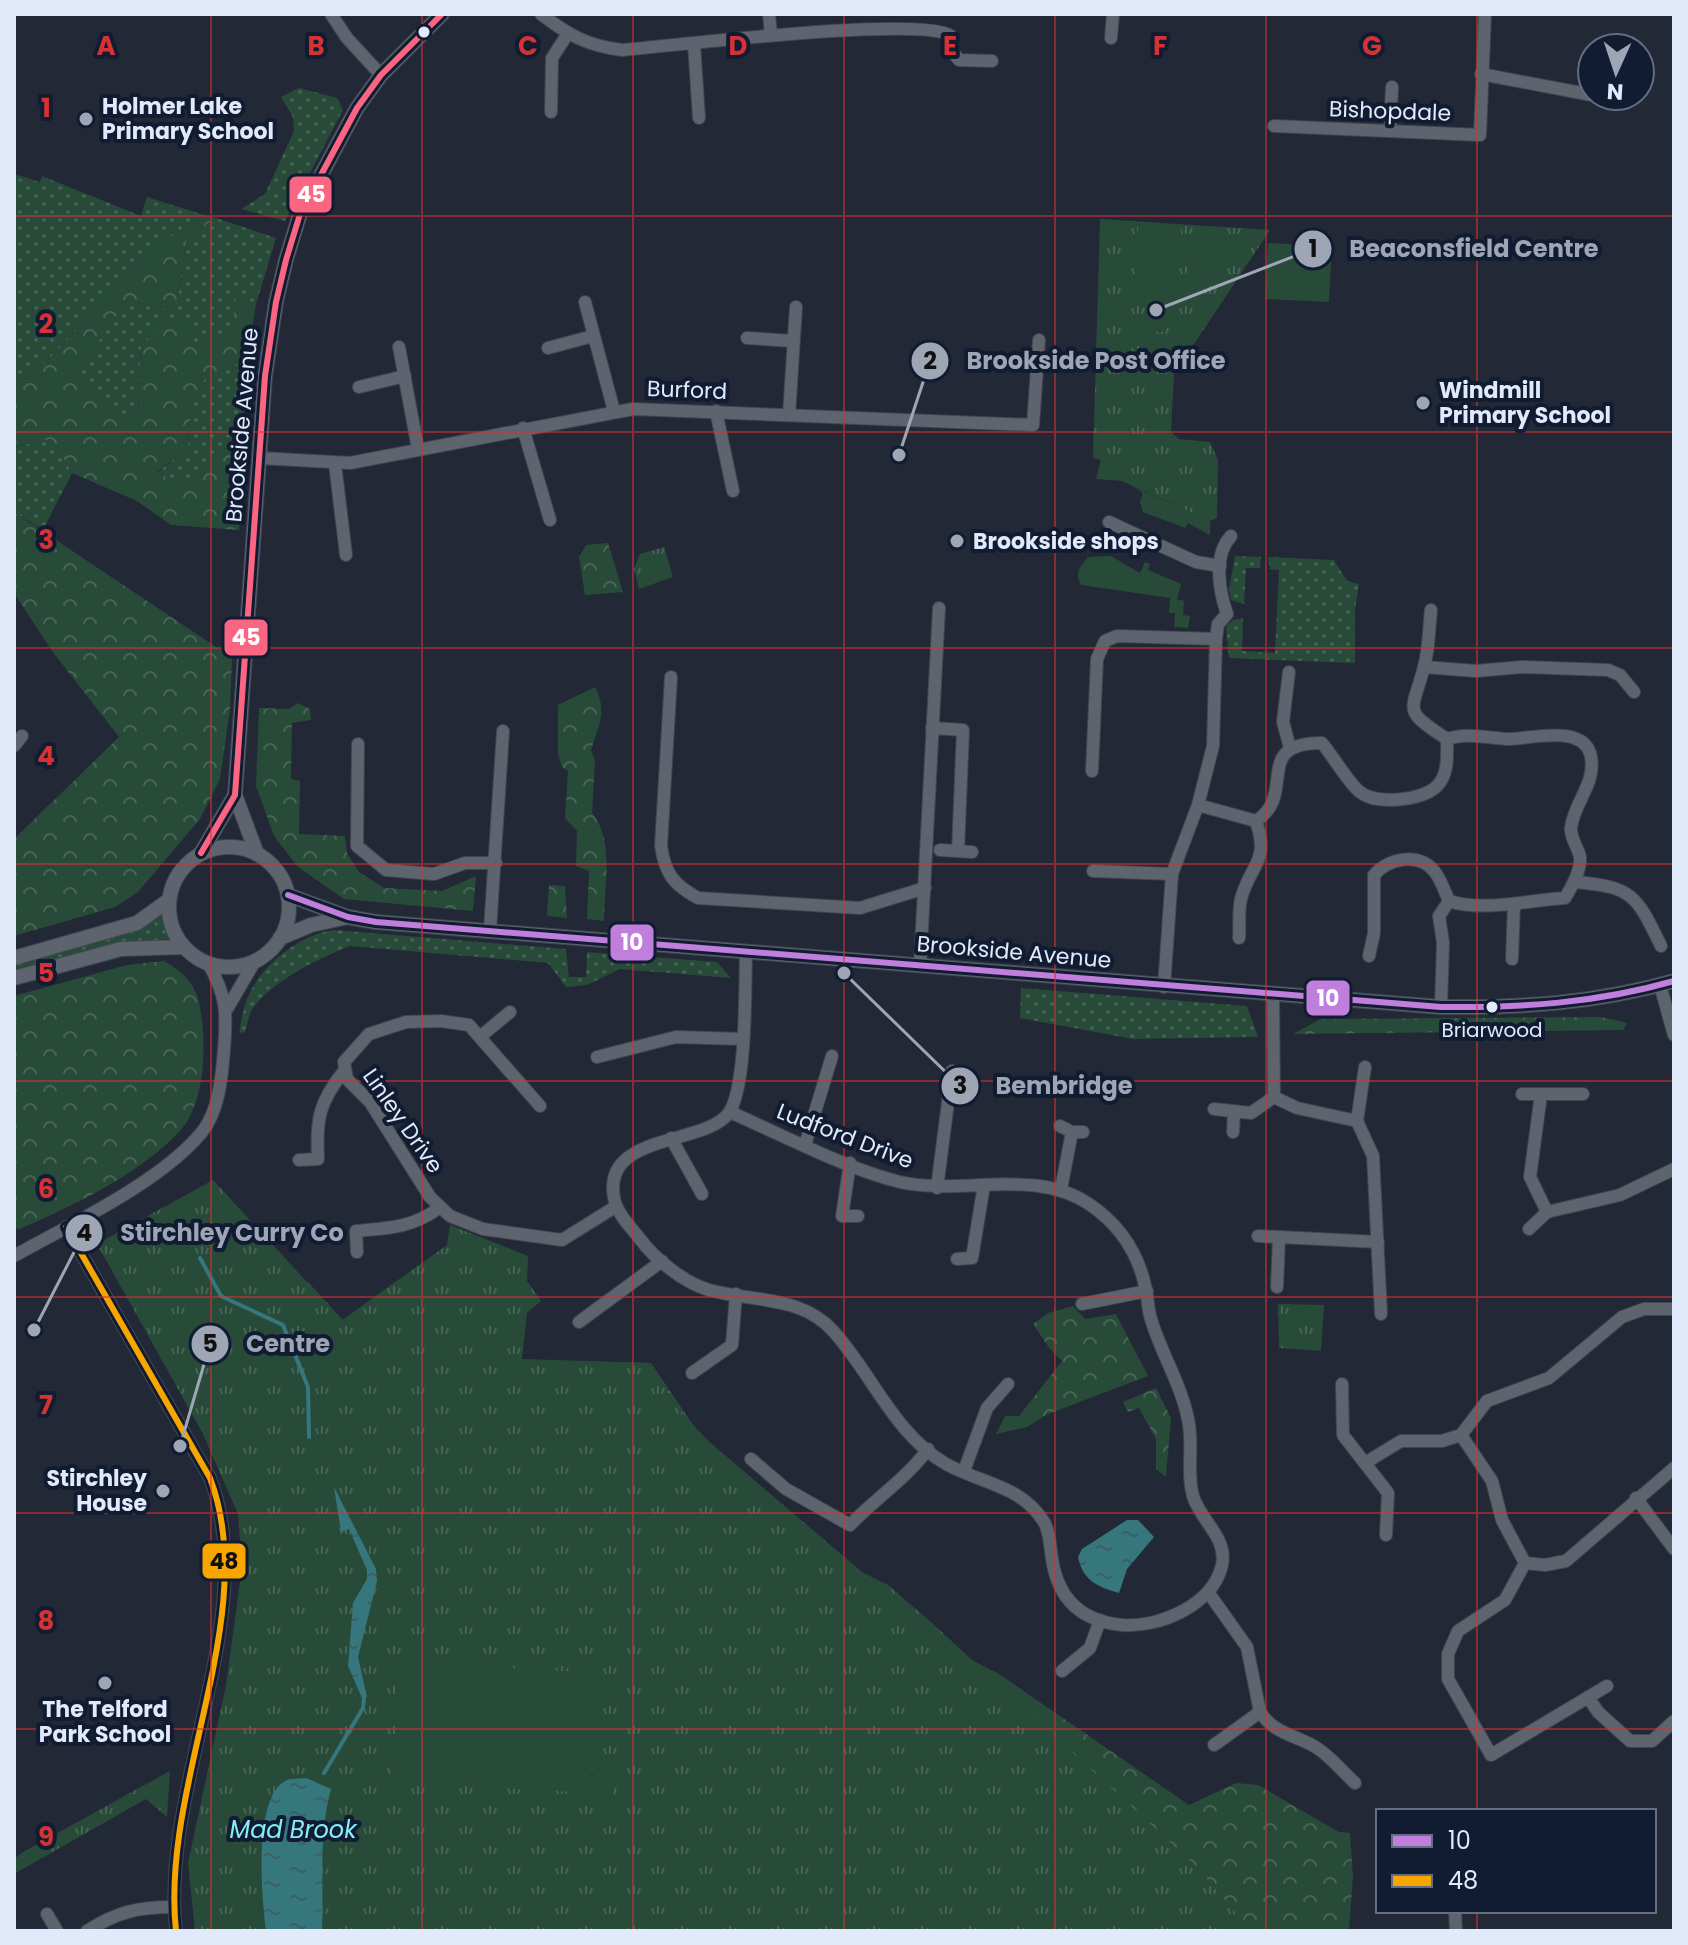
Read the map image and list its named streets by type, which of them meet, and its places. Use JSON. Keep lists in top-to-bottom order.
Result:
{
  "streets": {
    "street": [
      "Bishopdale",
      "Burford",
      "Brookside Avenue",
      "Linley Drive",
      "Ludford Drive"
    ]
  },
  "crossings": [
    ["Burford", "Brookside Avenue"]
  ],
  "water": ["Mad Brook"],
  "places": [
    "Holmer Lake Primary School",
    "Beaconsfield Centre",
    "Windmill Primary School",
    "Brookside Post Office",
    "Brookside shops",
    "Bembridge",
    "Briarwood",
    "Stirchley Curry Co",
    "Centre",
    "Stirchley House",
    "The Telford Park School"
  ],
  "lines": ["transit line 45", "transit line 10", "transit line 48"],
  "legend": ["10", "48"],
  "north": "bottom",
  "grid": {
    "columns": [
      "A",
      "B",
      "C",
      "D",
      "E",
      "F",
      "G"
    ],
    "rows": [
      "1",
      "2",
      "3",
      "4",
      "5",
      "6",
      "7",
      "8",
      "9"
    ]
  }
}
